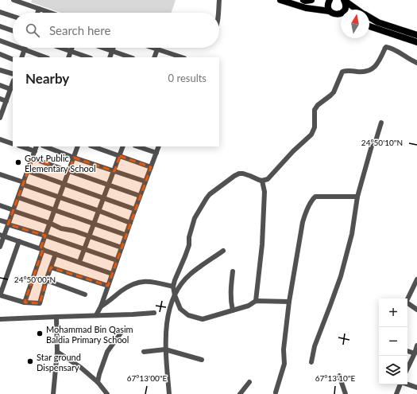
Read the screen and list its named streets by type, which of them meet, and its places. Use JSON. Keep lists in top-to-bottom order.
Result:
{
  "places": ["Govt Public Elementary School", "Mohammad Bin Qasim Baldia Primary School", "Star ground Dispensary"],
  "north": "top",
  "page": {
    "search": "Search here",
    "heading": ["Nearby", "0 results"],
    "map_buttons": ["+", "−"]
  },
  "coordinates": [
    "24°50'10\"N",
    "24°50'00\"N",
    "67°13'00\"E",
    "67°13'10\"E"
  ]
}
